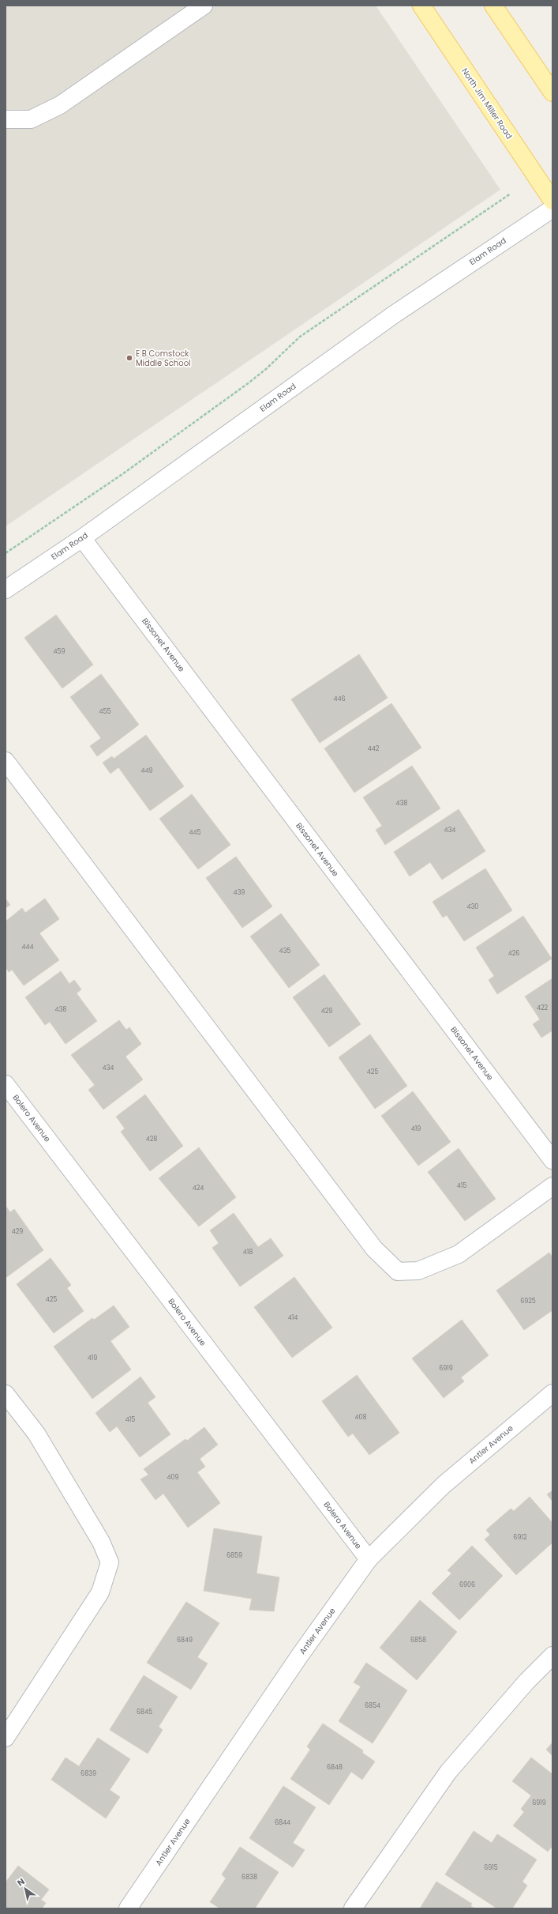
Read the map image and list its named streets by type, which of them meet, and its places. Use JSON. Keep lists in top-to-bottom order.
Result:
{
  "streets": {
    "main road": ["North Jim Miller Road"],
    "street": [
      "Elam Road",
      "Bissonet Avenue",
      "Bolero Avenue",
      "Antler Avenue"
    ]
  },
  "crossings": [
    ["Elam Road", "Bissonet Avenue"],
    ["Bolero Avenue", "Antler Avenue"]
  ],
  "places": ["E B Comstock Middle School"],
  "house_numbers": [
    "459",
    "446",
    "455",
    "442",
    "449",
    "438",
    "434",
    "445",
    "439",
    "430",
    "444",
    "435",
    "426",
    "422",
    "438",
    "429",
    "434",
    "425",
    "419",
    "428",
    "415",
    "424",
    "429",
    "418",
    "425",
    "6925",
    "414",
    "419",
    "6919",
    "408",
    "415",
    "409",
    "6912",
    "6859",
    "6906",
    "6849",
    "6858",
    "6854",
    "6845",
    "6848",
    "6839",
    "6919",
    "6844",
    "6915",
    "6838"
  ],
  "north": "top left"
}
